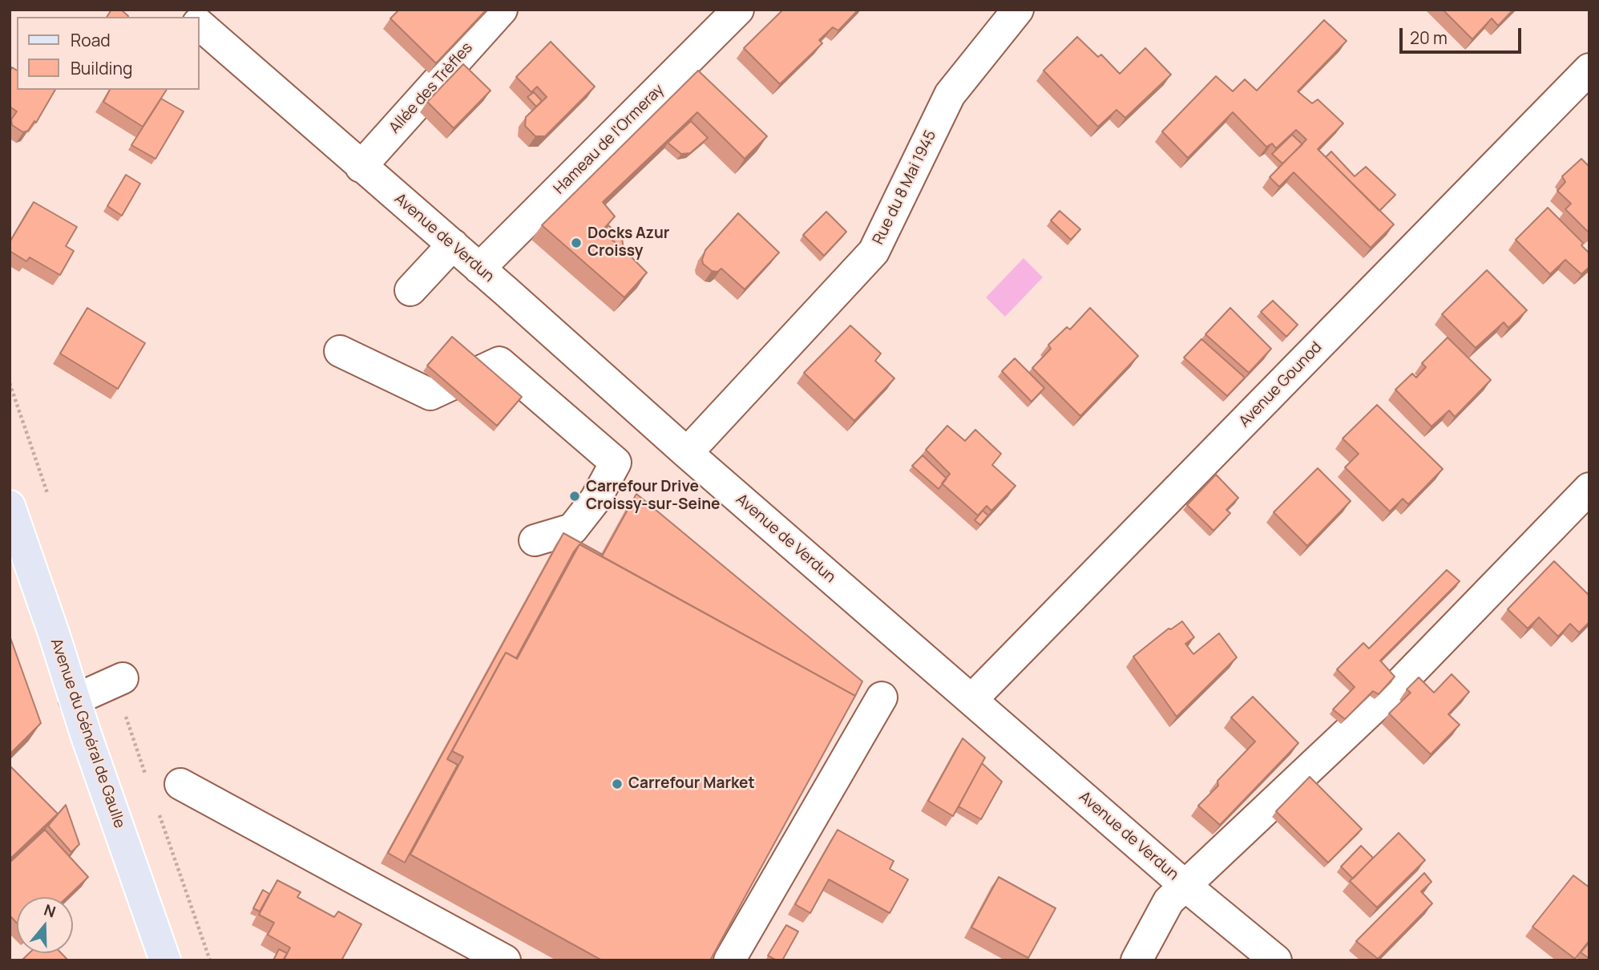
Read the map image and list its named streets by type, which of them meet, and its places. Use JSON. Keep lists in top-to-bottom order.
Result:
{
  "streets": {
    "main road": ["Avenue du Général de Gaulle"],
    "street": [
      "Allée des Trèfles",
      "Hameau de l'Ormeray",
      "Rue du 8 Mai 1945",
      "Avenue de Verdun",
      "Avenue Gounod"
    ]
  },
  "crossings": [
    ["Allée des Trèfles", "Avenue de Verdun"],
    ["Hameau de l'Ormeray", "Avenue de Verdun"],
    ["Rue du 8 Mai 1945", "Avenue de Verdun"],
    ["Avenue de Verdun", "Avenue Gounod"]
  ],
  "places": ["Docks Azur Croissy", "Carrefour Drive Croissy-sur-Seine", "Carrefour Market"],
  "legend": ["Road", "Building"],
  "scale_bar": "20 m",
  "north": "top"
}
